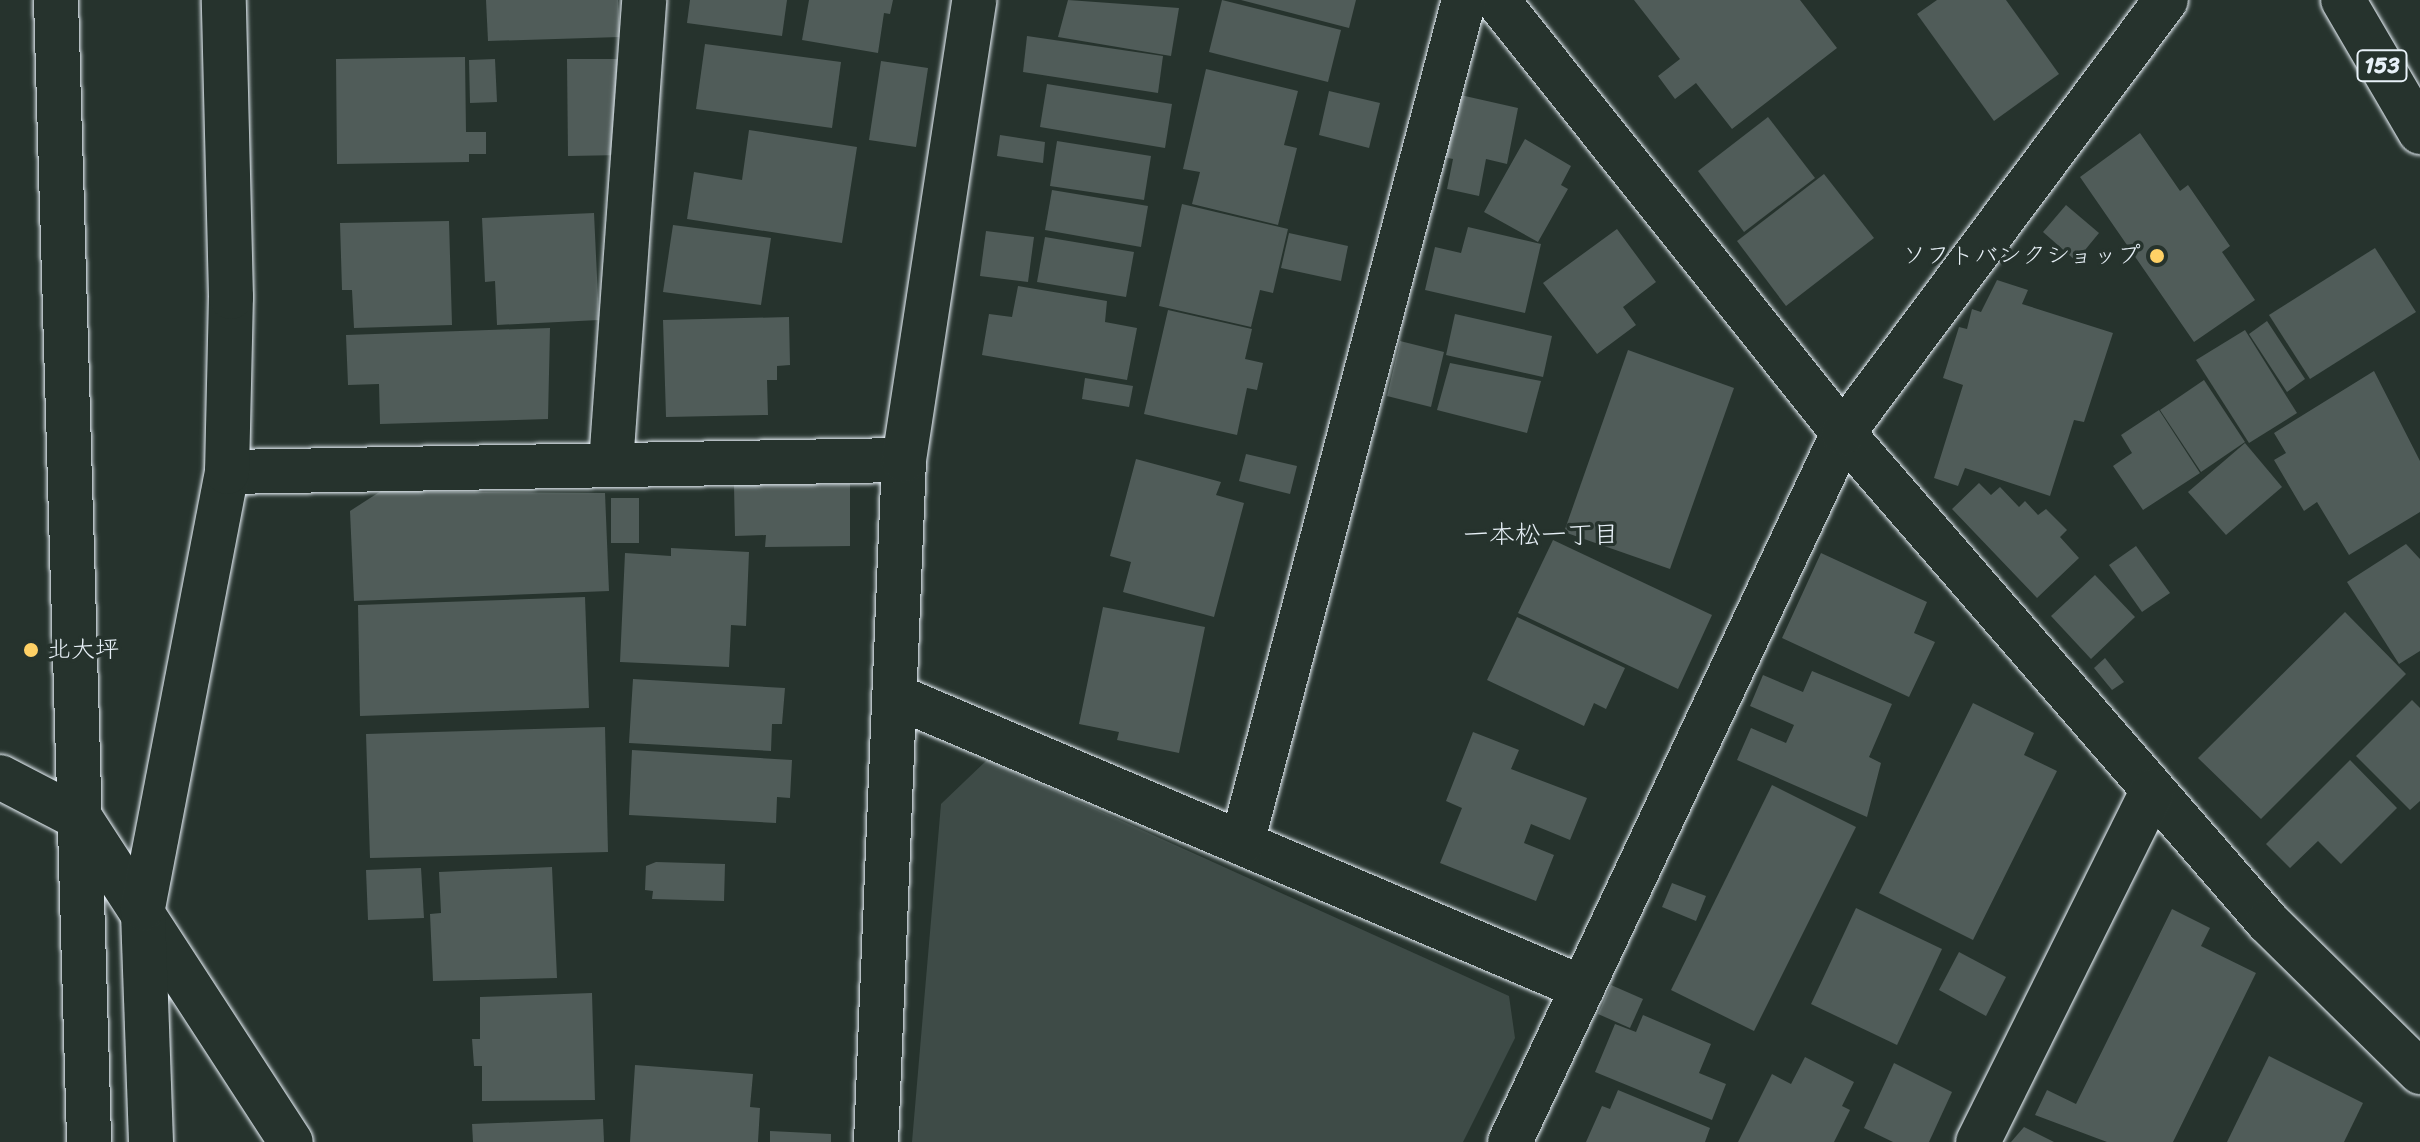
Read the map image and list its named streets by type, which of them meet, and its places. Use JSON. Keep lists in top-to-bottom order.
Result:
{
  "streets": {
    "main road": ["153"]
  },
  "districts": ["一本松一丁目"],
  "places": ["ソフトバンクショップ", "北大坪"]
}
